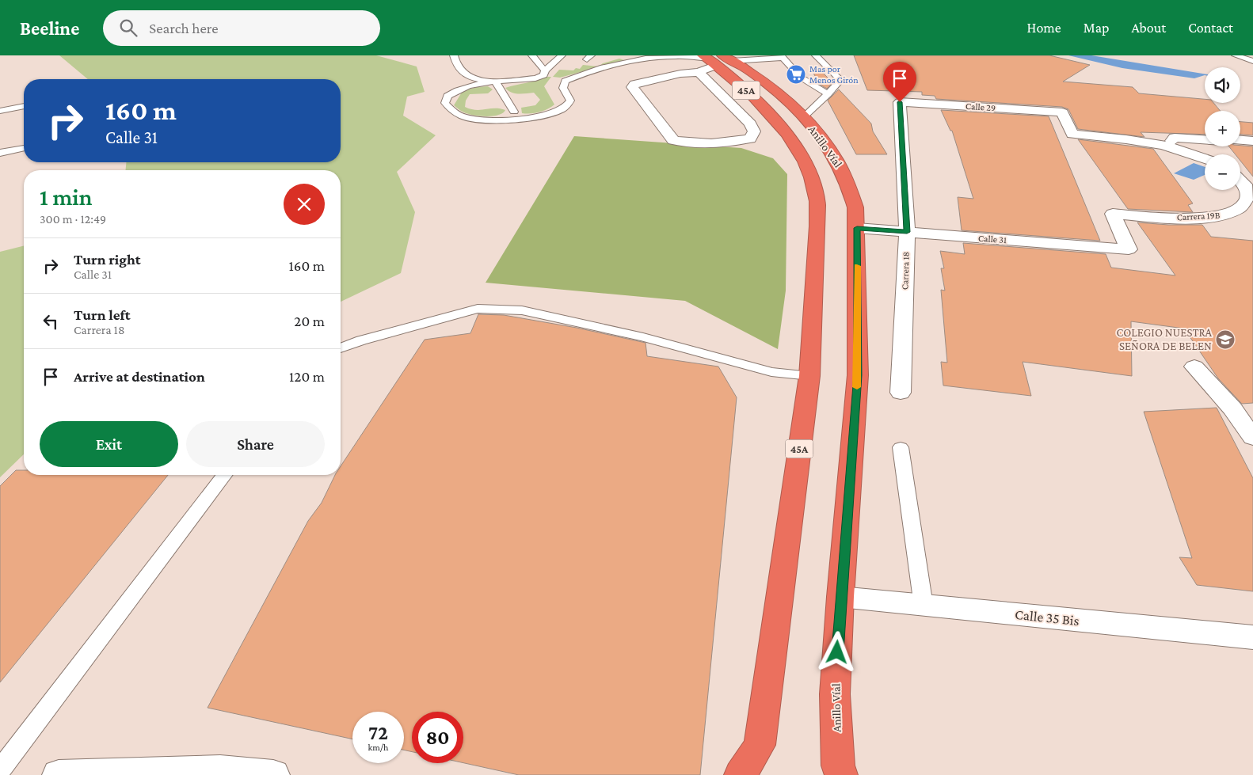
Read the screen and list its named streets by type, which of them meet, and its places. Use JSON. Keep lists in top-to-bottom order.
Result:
{
  "streets": {
    "highway": ["45A", "Anillo Víal"],
    "street": [
      "Calle 29",
      "Carrera 19B",
      "Calle 31",
      "Carrera 18",
      "Calle 35 Bis"
    ]
  },
  "crossings": [
    ["Calle 29", "Carrera 18"],
    ["Anillo Víal", "Calle 31"],
    ["Anillo Víal", "Calle 35 Bis"],
    ["Carrera 19B", "Calle 31"],
    ["Calle 31", "Carrera 18"]
  ],
  "places": {
    "supermarket": ["Mas por Menos Girón"],
    "school or university": ["COLEGIO NUESTRA SEÑORA DE BELEN"]
  },
  "page": {
    "header": "Beeline",
    "search": "Search here",
    "nav": [
      "Home",
      "Map",
      "About",
      "Contact"
    ],
    "map_buttons": ["+", "−"],
    "turn": ["160 m", "Calle 31"],
    "heading": ["1 min", "300 m · 12:49"],
    "list": [
      {
        "name": "Turn right",
        "note": "Calle 31",
        "value": "160 m"
      },
      {
        "name": "Turn left",
        "note": "Carrera 18",
        "value": "20 m"
      },
      {
        "name": "Arrive at destination",
        "value": "120 m"
      }
    ],
    "buttons": ["Exit", "Share"],
    "speed": "72 km/h",
    "limit": "80"
  }
}
